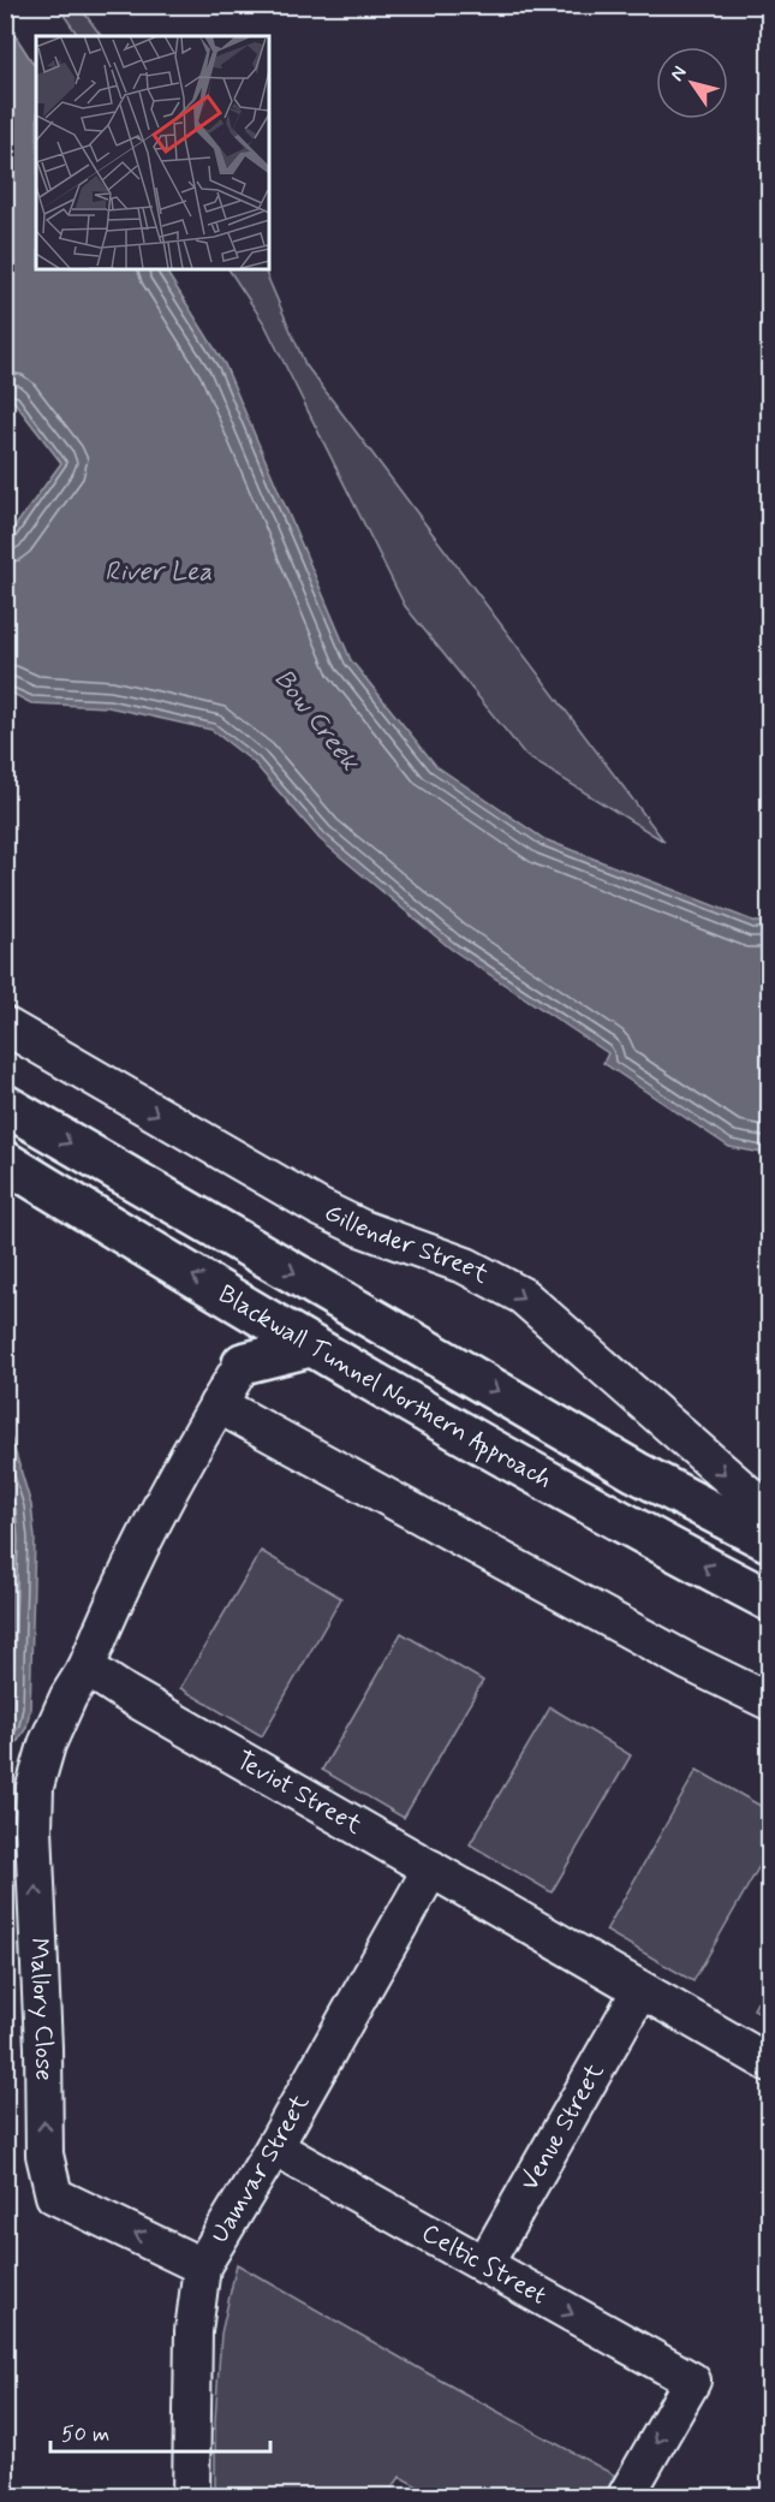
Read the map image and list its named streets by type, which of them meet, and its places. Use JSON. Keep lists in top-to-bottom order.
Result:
{
  "streets": {
    "highway": ["Blackwall Tunnel Northern Approach"],
    "street": [
      "Gillender Street",
      "Teviot Street",
      "Mallory Close",
      "Venue Street",
      "Uamvar Street",
      "Celtic Street"
    ]
  },
  "crossings": [
    ["Teviot Street", "Mallory Close"],
    ["Teviot Street", "Venue Street"],
    ["Teviot Street", "Uamvar Street"],
    ["Mallory Close", "Uamvar Street"],
    ["Venue Street", "Celtic Street"],
    ["Uamvar Street", "Celtic Street"]
  ],
  "one_way": ["Mallory Close"],
  "water": ["River Lea", "Bow Creek"],
  "scale_bar": "50 m",
  "north": "top left"
}
